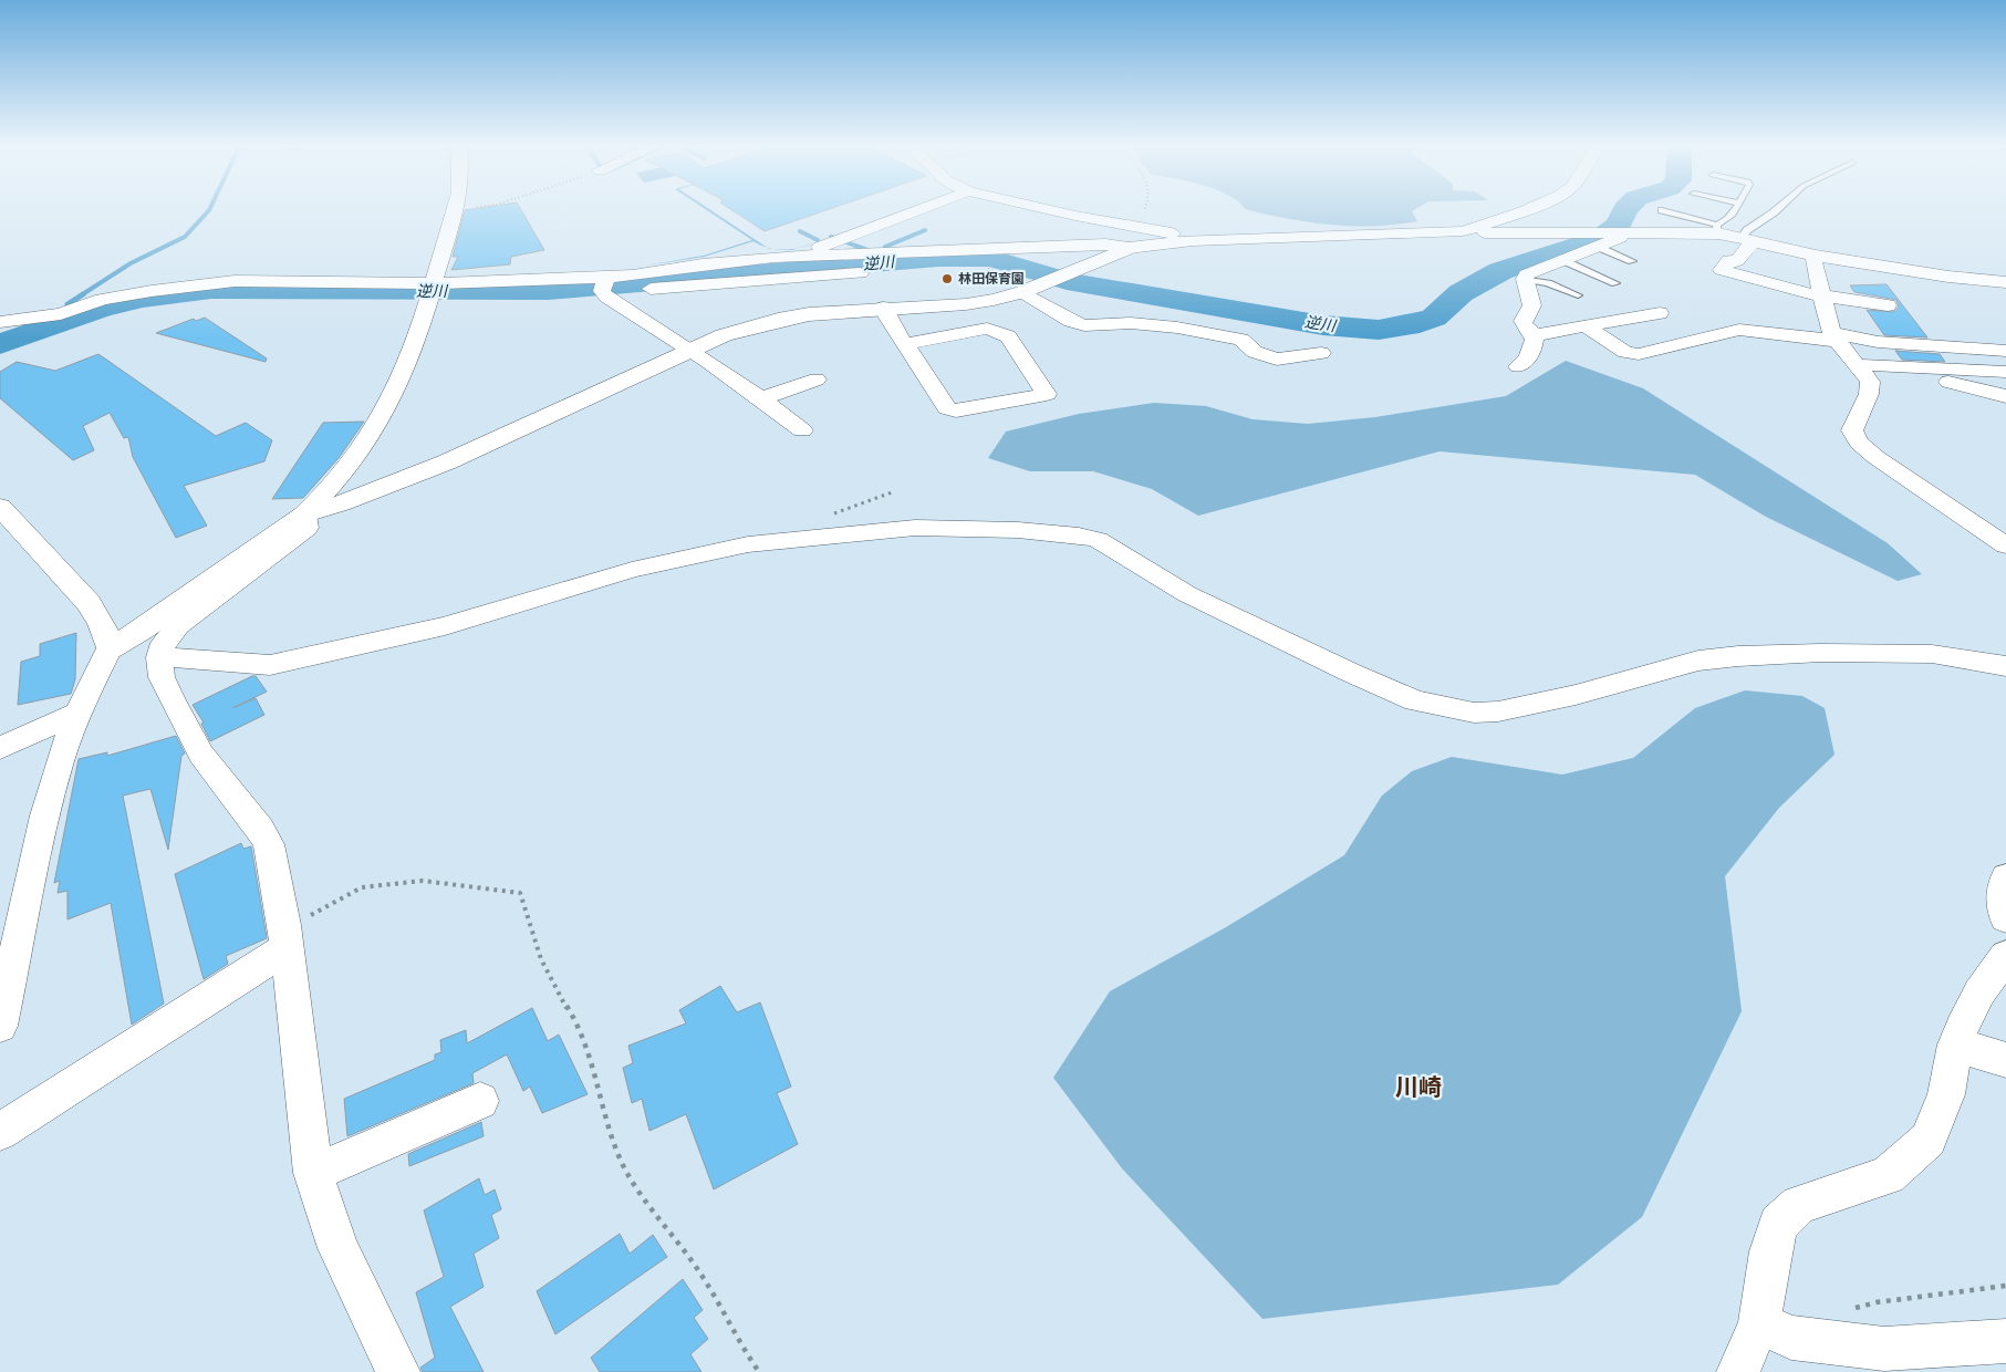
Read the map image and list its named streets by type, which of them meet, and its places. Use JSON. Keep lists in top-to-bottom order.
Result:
{
  "districts": ["川崎"],
  "water": ["逆川"],
  "places": ["林田保育園"]
}
